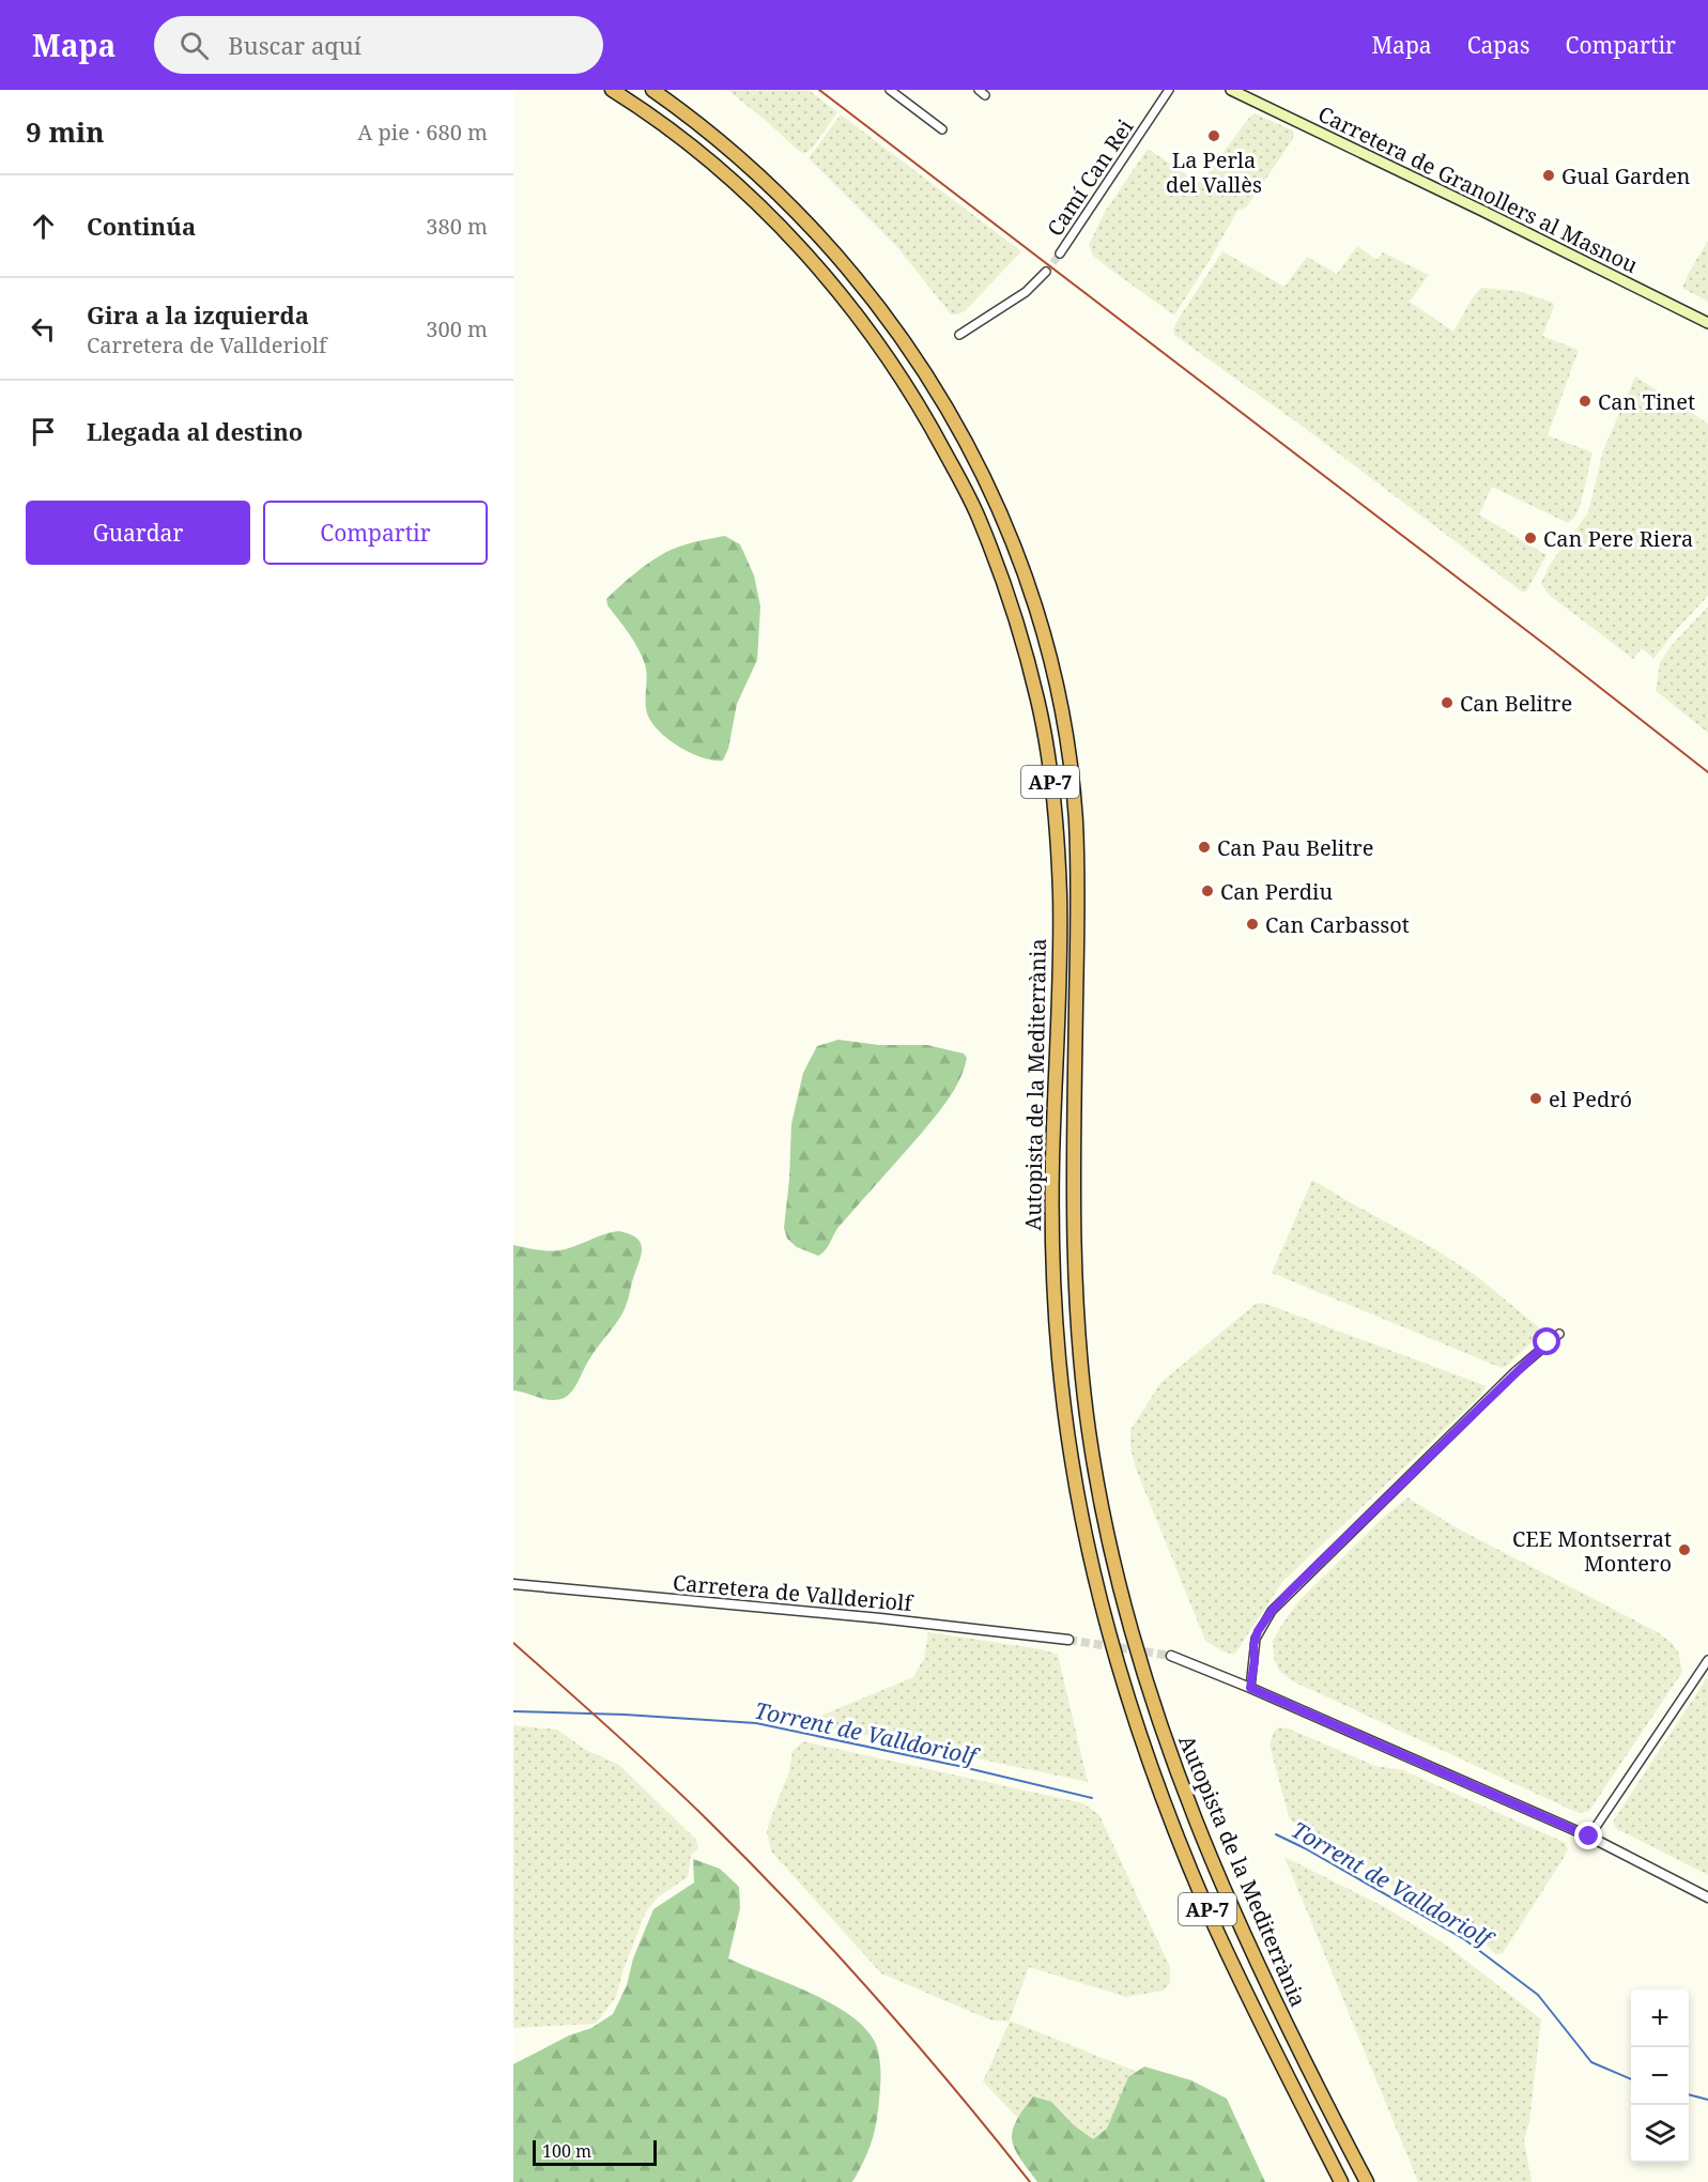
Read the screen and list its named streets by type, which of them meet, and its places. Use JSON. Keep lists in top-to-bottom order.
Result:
{
  "streets": {
    "highway": ["AP-7", "Autopista de la Mediterrània"],
    "main road": ["Carretera de Granollers al Masnou"],
    "street": ["Camí Can Rei", "Carretera de Vallderiolf"]
  },
  "water": ["Torrent de Valldoriolf"],
  "places": [
    "La Perla del Vallès",
    "Gual Garden",
    "Can Tinet",
    "Can Pere Riera",
    "Can Belitre",
    "Can Pau Belitre",
    "Can Perdiu",
    "Can Carbassot",
    "el Pedró",
    "CEE Montserrat Montero"
  ],
  "scale_bar": "100 m",
  "page": {
    "header": "Mapa",
    "search": "Buscar aquí",
    "nav": ["Mapa", "Capas", "Compartir"],
    "heading": ["9 min", "A pie · 680 m"],
    "list": [
      ["Continúa", "380 m"],
      ["Gira a la izquierda", "Carretera de Vallderiolf", "300 m"],
      "Llegada al destino"
    ],
    "buttons": ["Guardar", "Compartir"],
    "map_buttons": ["+", "−"],
    "scale": "100 m"
  }
}
